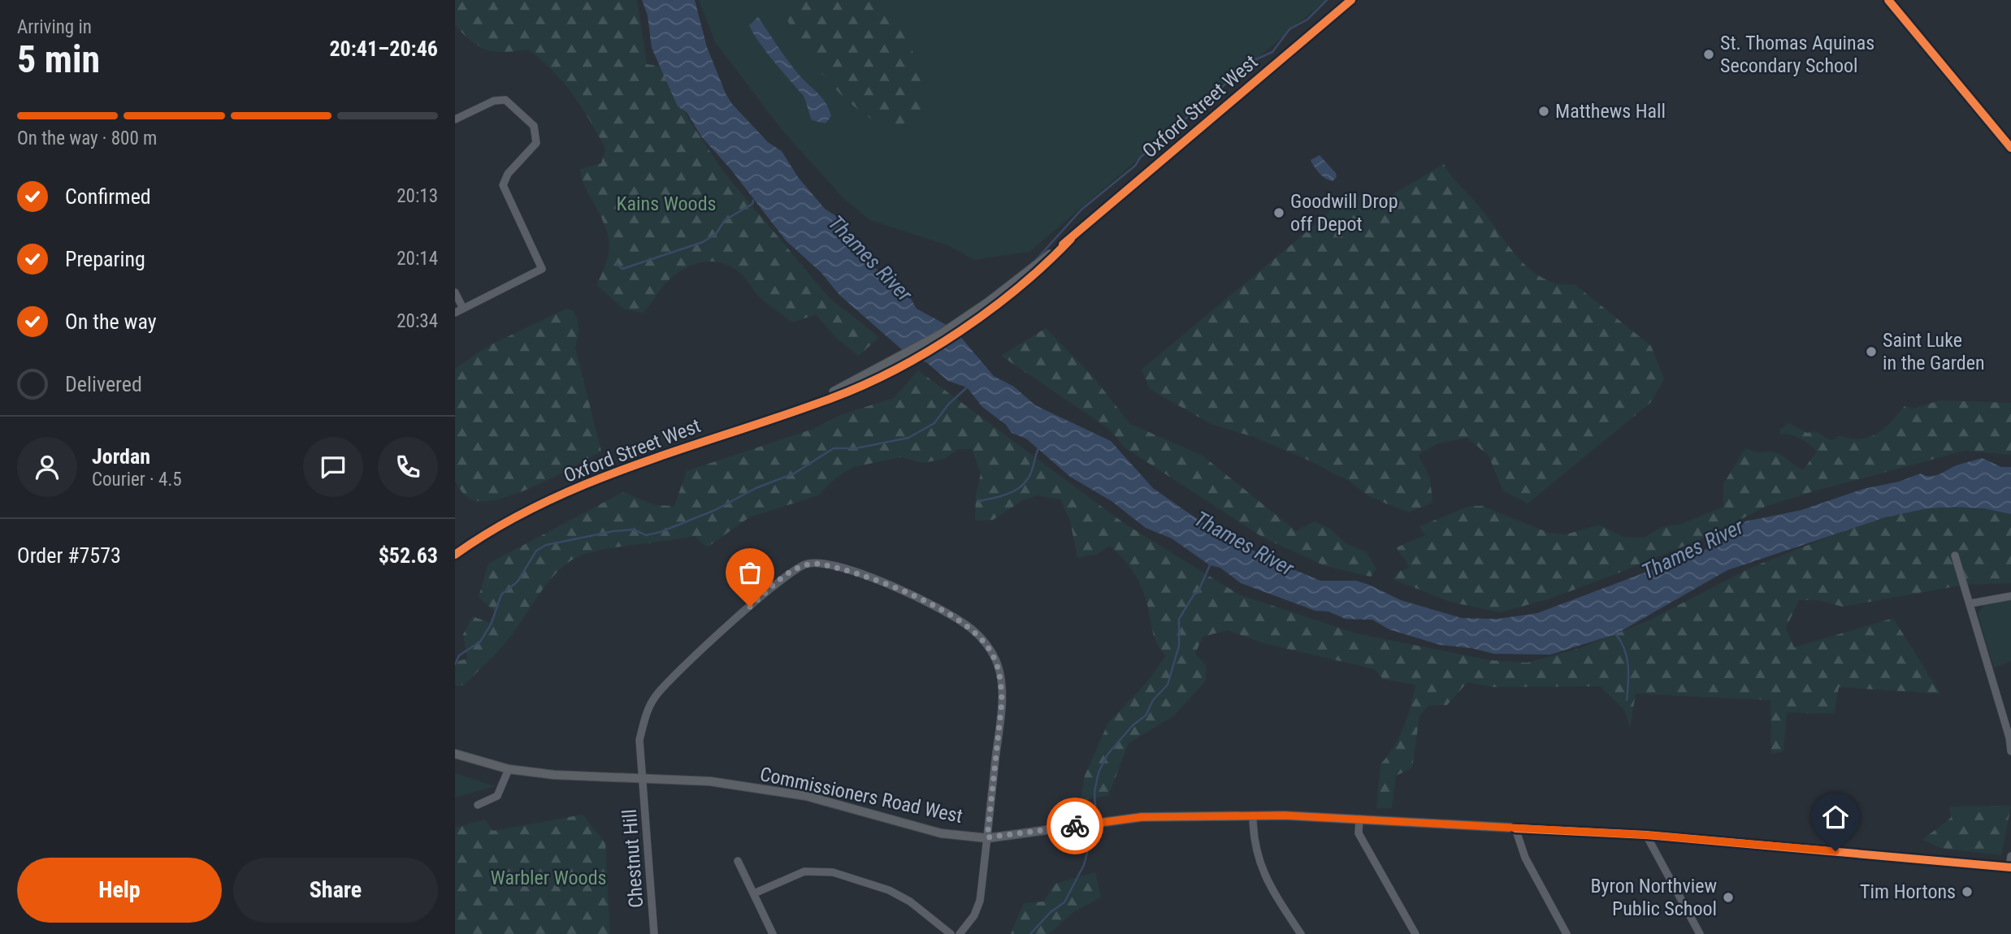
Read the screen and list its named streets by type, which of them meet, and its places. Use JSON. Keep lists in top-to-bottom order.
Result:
{
  "streets": {
    "main road": ["Oxford Street West", "Commissioners Road West"],
    "street": ["Chestnut Hill"]
  },
  "crossings": [
    ["Commissioners Road West", "Chestnut Hill"]
  ],
  "water": ["Thames River"],
  "parks": ["Kains Woods", "Warbler Woods"],
  "places": [
    "St. Thomas Aquinas Secondary School",
    "Matthews Hall",
    "Goodwill Drop off Depot",
    "Saint Luke in the Garden",
    "Tim Hortons",
    "Byron Northview Public School"
  ],
  "page": {
    "heading": ["5 min", "Arriving in", "20:41–20:46"],
    "panel": [
      "Jordan",
      "Courier · 4.5",
      "Order #7573",
      "$52.63"
    ],
    "bar": "On the way · 800 m",
    "list": [
      ["Confirmed", "20:13"],
      ["Preparing", "20:14"],
      ["On the way", "20:34"],
      "Delivered"
    ],
    "buttons": ["Help", "Share"]
  }
}
